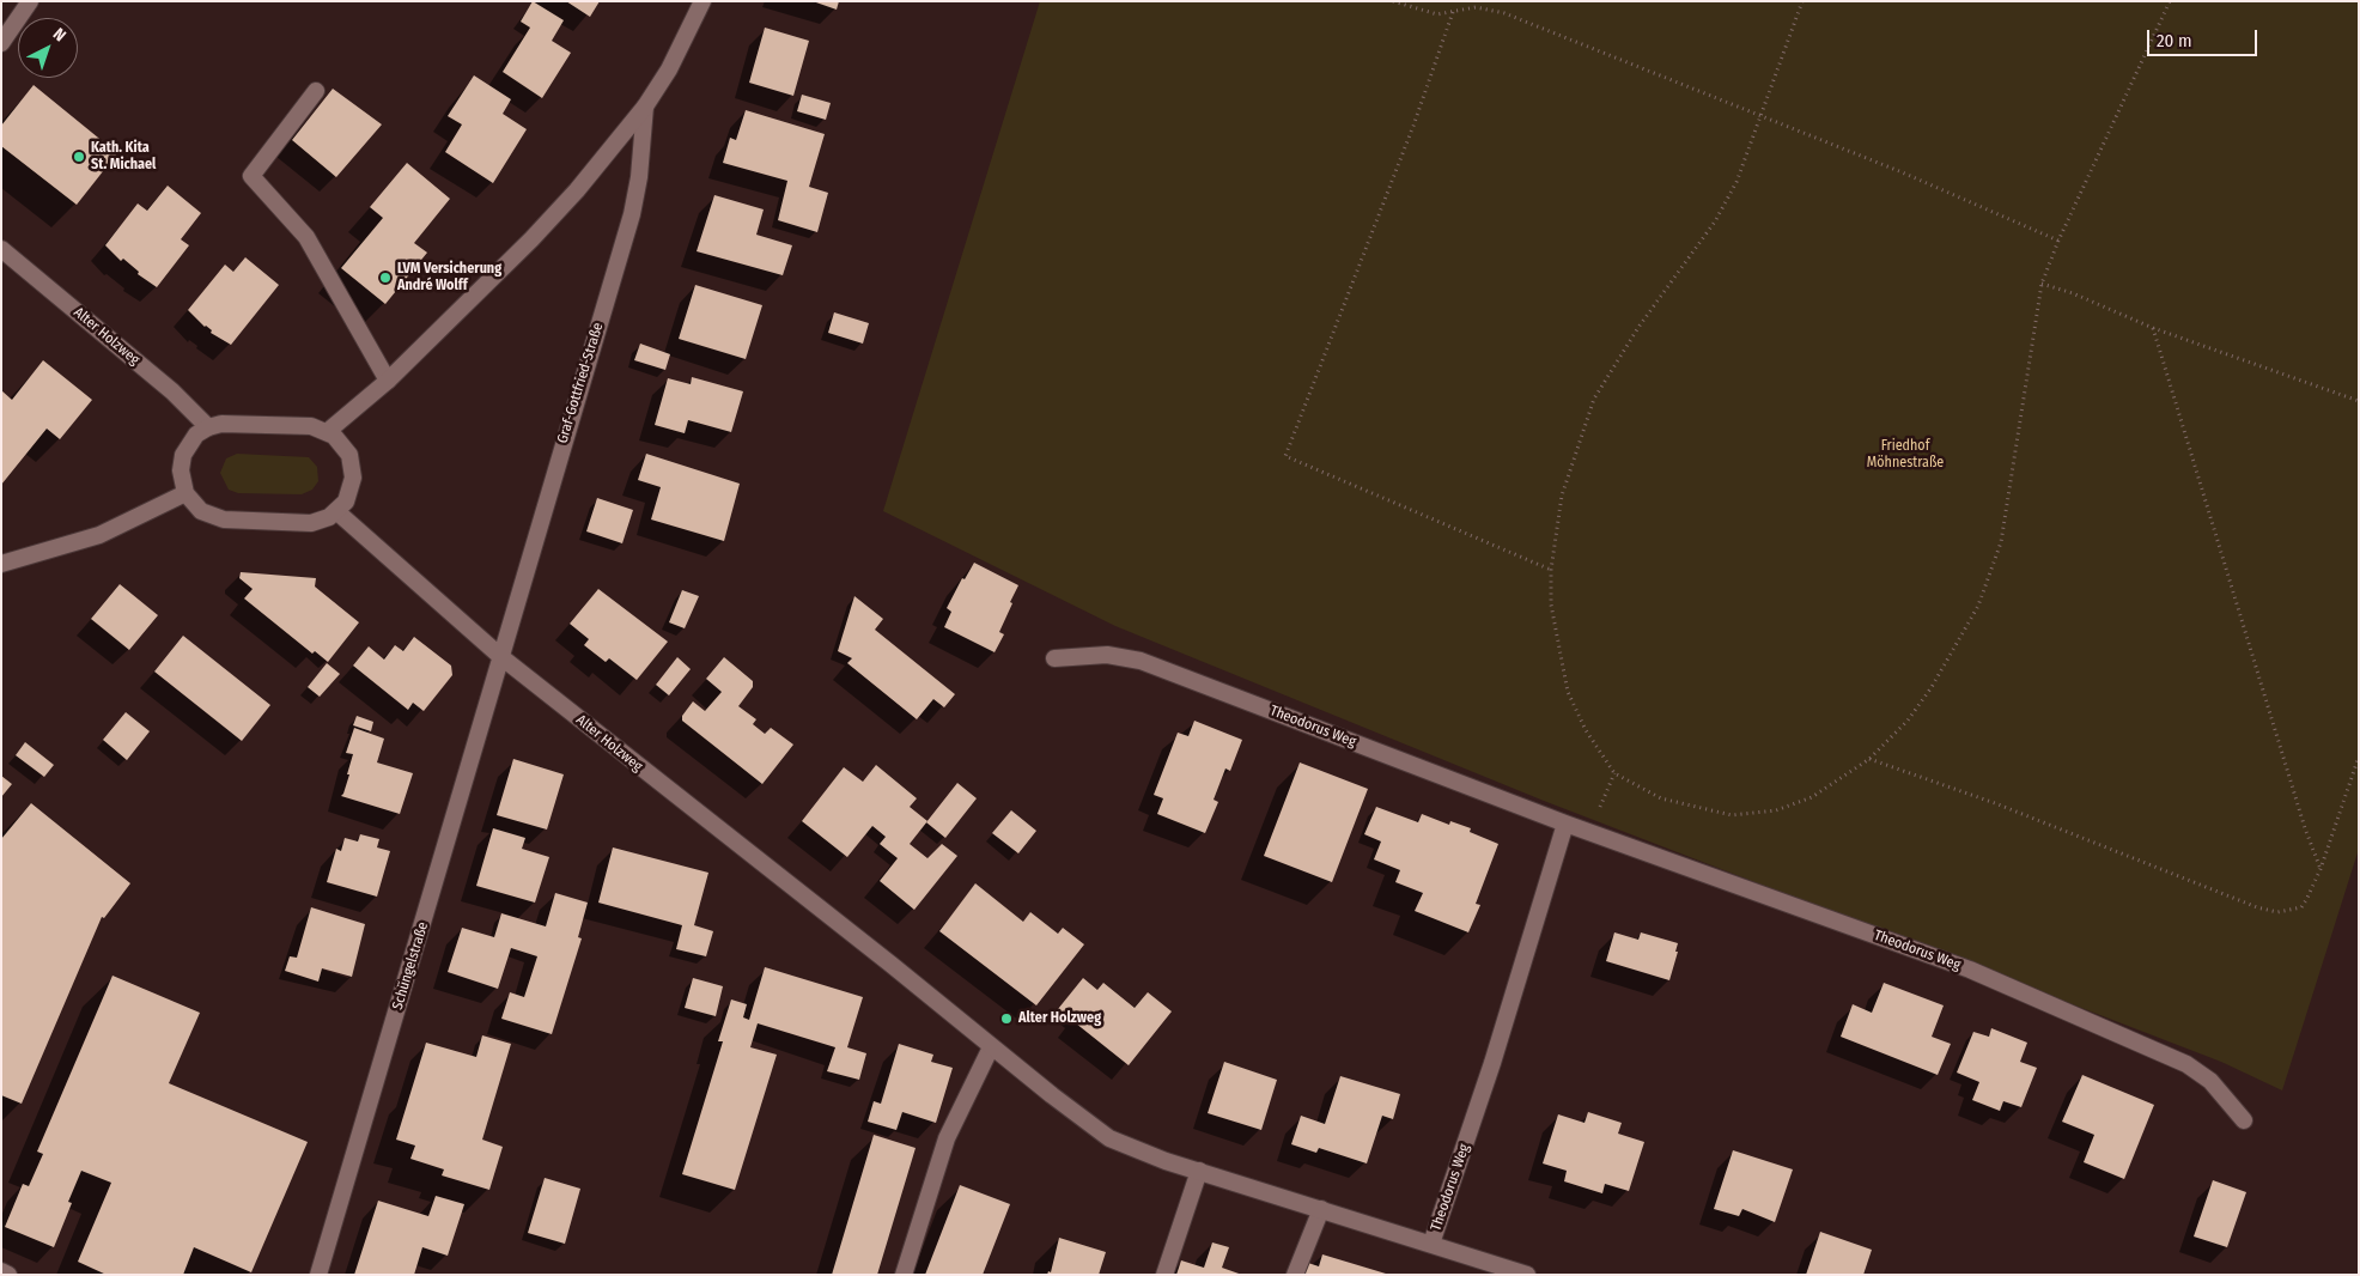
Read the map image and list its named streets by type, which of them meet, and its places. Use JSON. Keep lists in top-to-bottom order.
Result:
{
  "streets": {
    "street": [
      "Alter Holzweg",
      "Graf-Gottfried-Straße",
      "Theodorus Weg",
      "Schüngelstraße"
    ]
  },
  "crossings": [
    ["Alter Holzweg", "Graf-Gottfried-Straße"],
    ["Alter Holzweg", "Theodorus Weg"],
    ["Alter Holzweg", "Schüngelstraße"],
    ["Graf-Gottfried-Straße", "Schüngelstraße"]
  ],
  "parks": ["Friedhof Möhnestraße"],
  "places": ["Kath. Kita St. Michael", "LVM Versicherung André Wolff", "Alter Holzweg"],
  "scale_bar": "20 m",
  "north": "top right"
}
